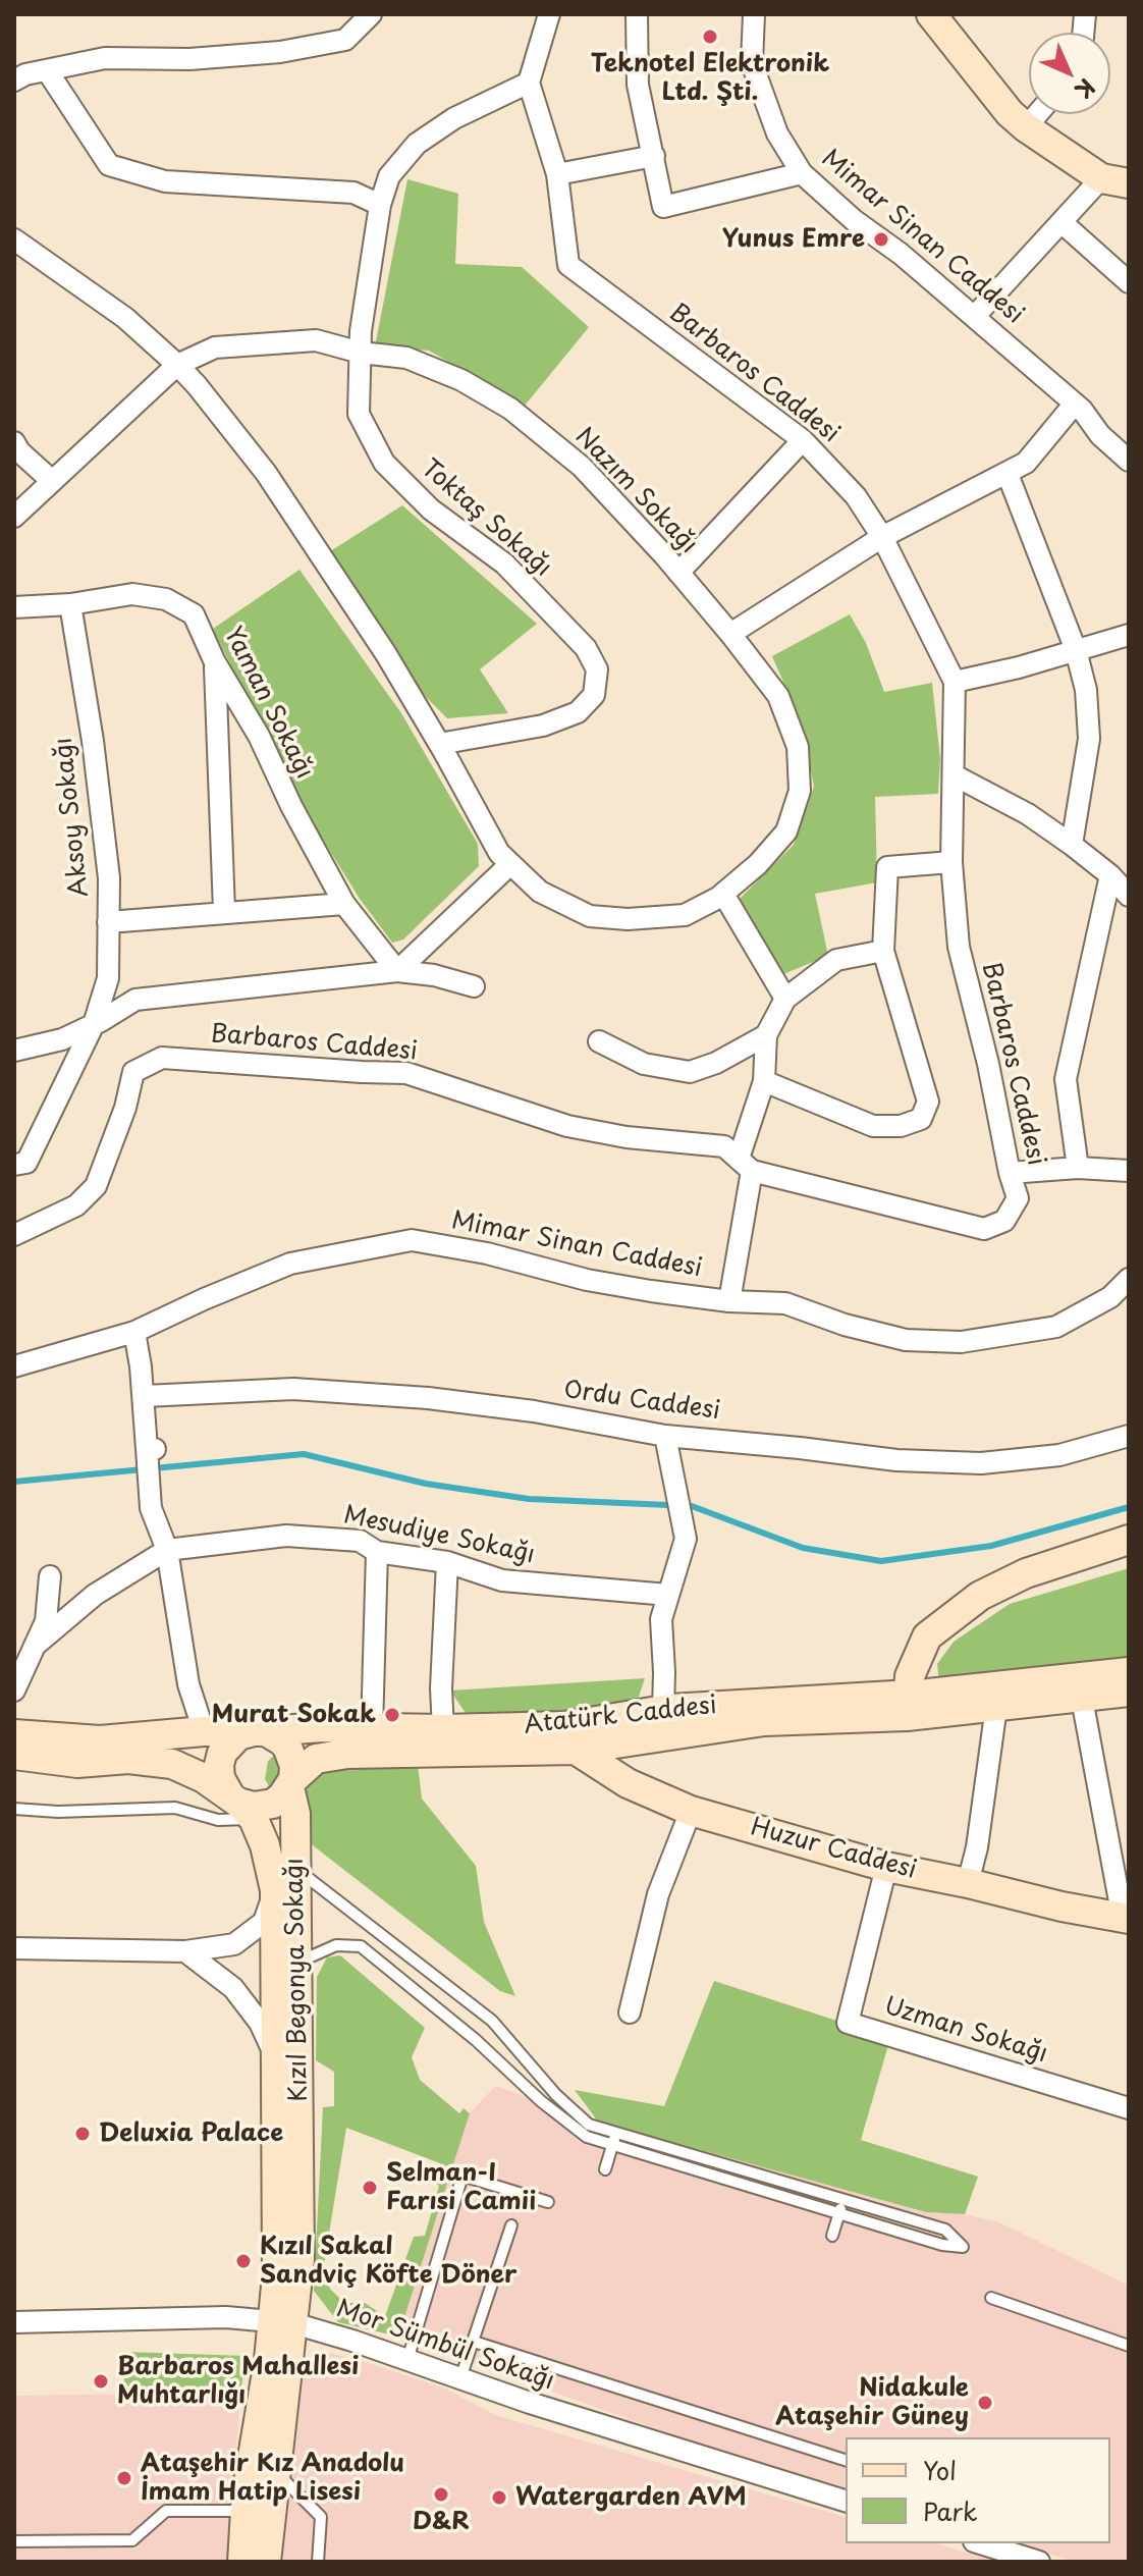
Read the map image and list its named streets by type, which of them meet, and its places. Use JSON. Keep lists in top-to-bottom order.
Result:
{
  "streets": {
    "main road": ["Atatürk Caddesi", "Huzur Caddesi", "Kızıl Begonya Sokağı"],
    "street": [
      "Mimar Sinan Caddesi",
      "Barbaros Caddesi",
      "Nazım Sokağı",
      "Toktaş Sokağı",
      "Yaman Sokağı",
      "Aksoy Sokağı",
      "Ordu Caddesi",
      "Mesudiye Sokağı",
      "Uzman Sokağı",
      "Mor Sümbül Sokağı"
    ]
  },
  "crossings": [
    ["Barbaros Caddesi", "Toktaş Sokağı"],
    ["Nazım Sokağı", "Toktaş Sokağı"],
    ["Yaman Sokağı", "Aksoy Sokağı"],
    ["Atatürk Caddesi", "Huzur Caddesi"],
    ["Atatürk Caddesi", "Kızıl Begonya Sokağı"],
    ["Huzur Caddesi", "Uzman Sokağı"],
    ["Kızıl Begonya Sokağı", "Mor Sümbül Sokağı"]
  ],
  "places": [
    "Teknotel Elektronik Ltd. Şti.",
    "Yunus Emre",
    "Murat Sokak",
    "Deluxia Palace",
    "Selman-I Farısi Camii",
    "Kızıl Sakal Sandviç Köfte Döner",
    "Barbaros Mahallesi Muhtarlığı",
    "Nidakule Ataşehir Güney",
    "Ataşehir Kız Anadolu İmam Hatip Lisesi",
    "D&R",
    "Watergarden AVM"
  ],
  "legend": ["Yol", "Park"],
  "north": "bottom right"
}
